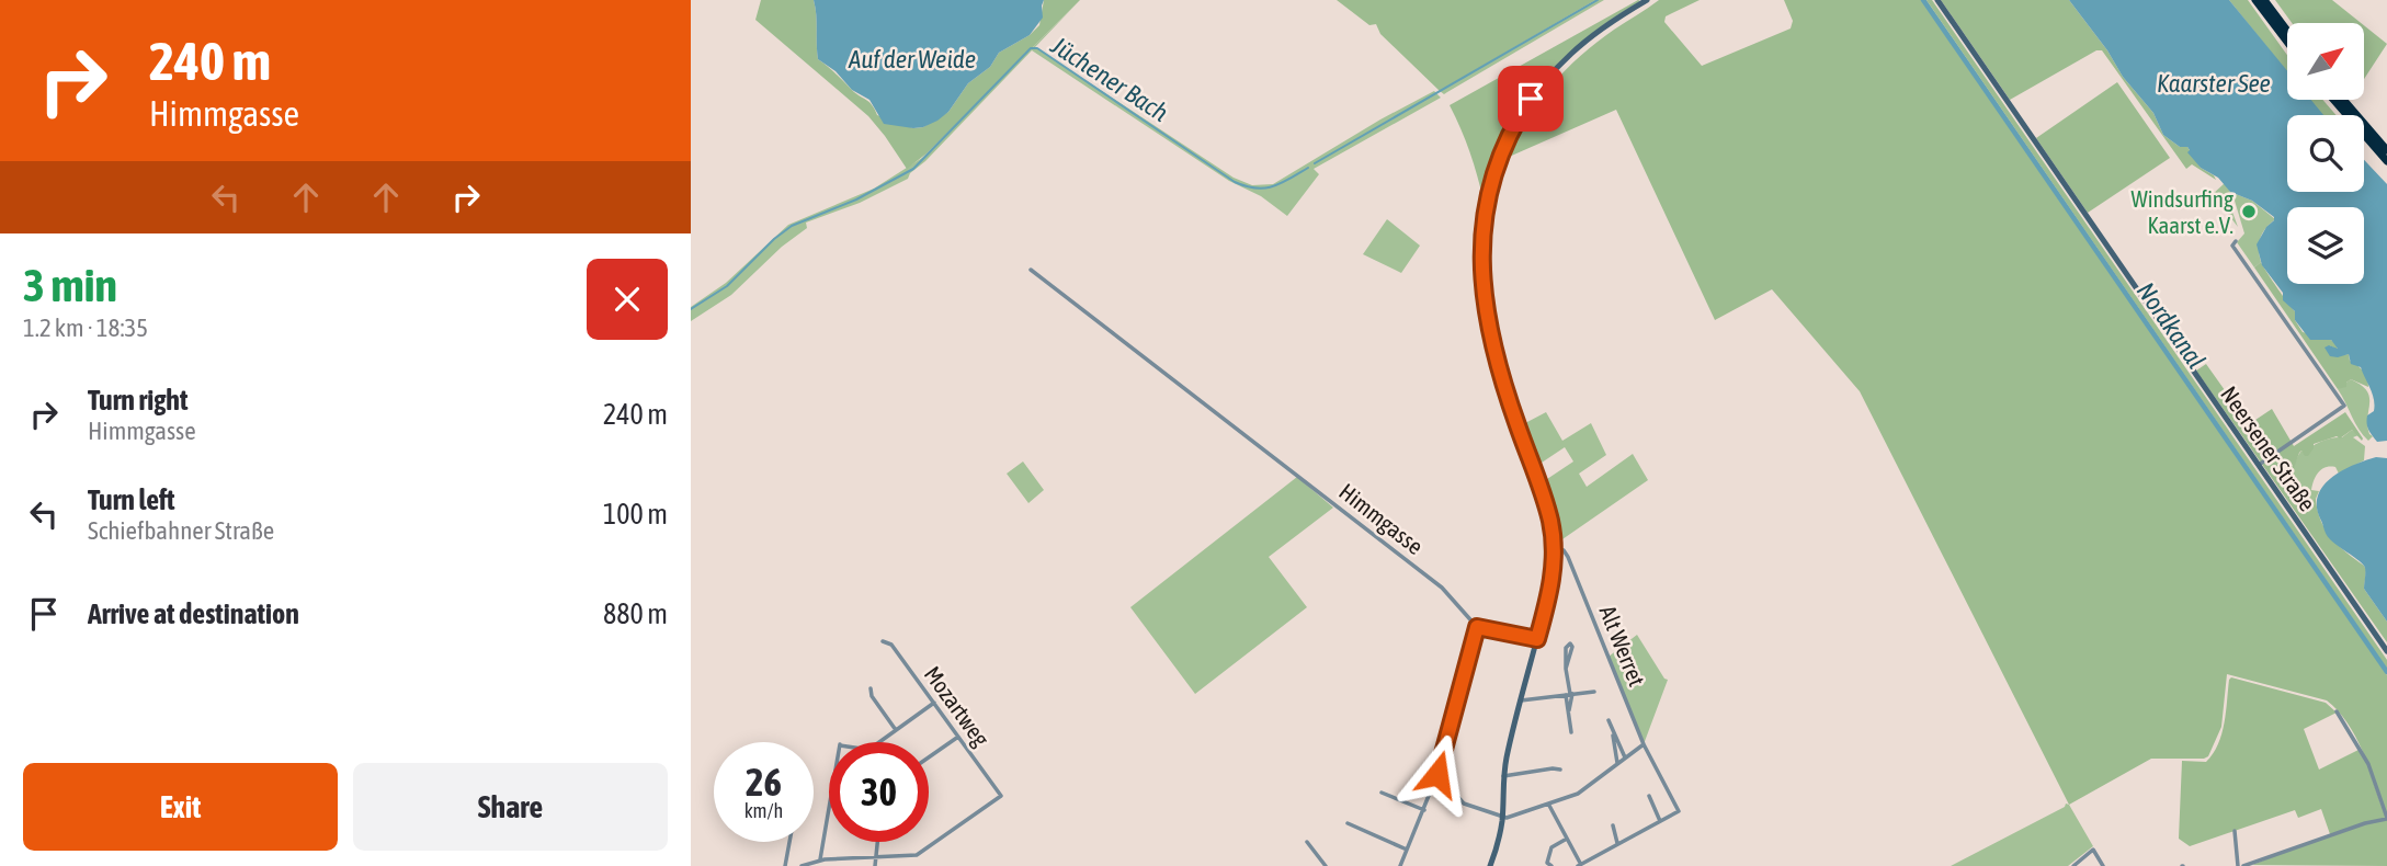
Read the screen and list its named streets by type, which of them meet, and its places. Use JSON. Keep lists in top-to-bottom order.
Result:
{
  "streets": {
    "street": [
      "Neersener Straße",
      "Himmgasse",
      "Alt Werret",
      "Mozartweg"
    ]
  },
  "water": [
    "Auf der Weide",
    "Jüchener Bach",
    "Kaarster See",
    "Nordkanal"
  ],
  "places": ["Windsurfing Kaarst e.V."],
  "north": "top right",
  "page": {
    "turn": ["240 m", "Himmgasse"],
    "heading": ["3 min", "1.2 km · 18:35"],
    "list": [
      {
        "name": "Turn right",
        "note": "Himmgasse",
        "value": "240 m"
      },
      {
        "name": "Turn left",
        "note": "Schiefbahner Straße",
        "value": "100 m"
      },
      {
        "name": "Arrive at destination",
        "value": "880 m"
      }
    ],
    "speed": "26 km/h",
    "limit": "30",
    "buttons": ["Exit", "Share"]
  }
}
